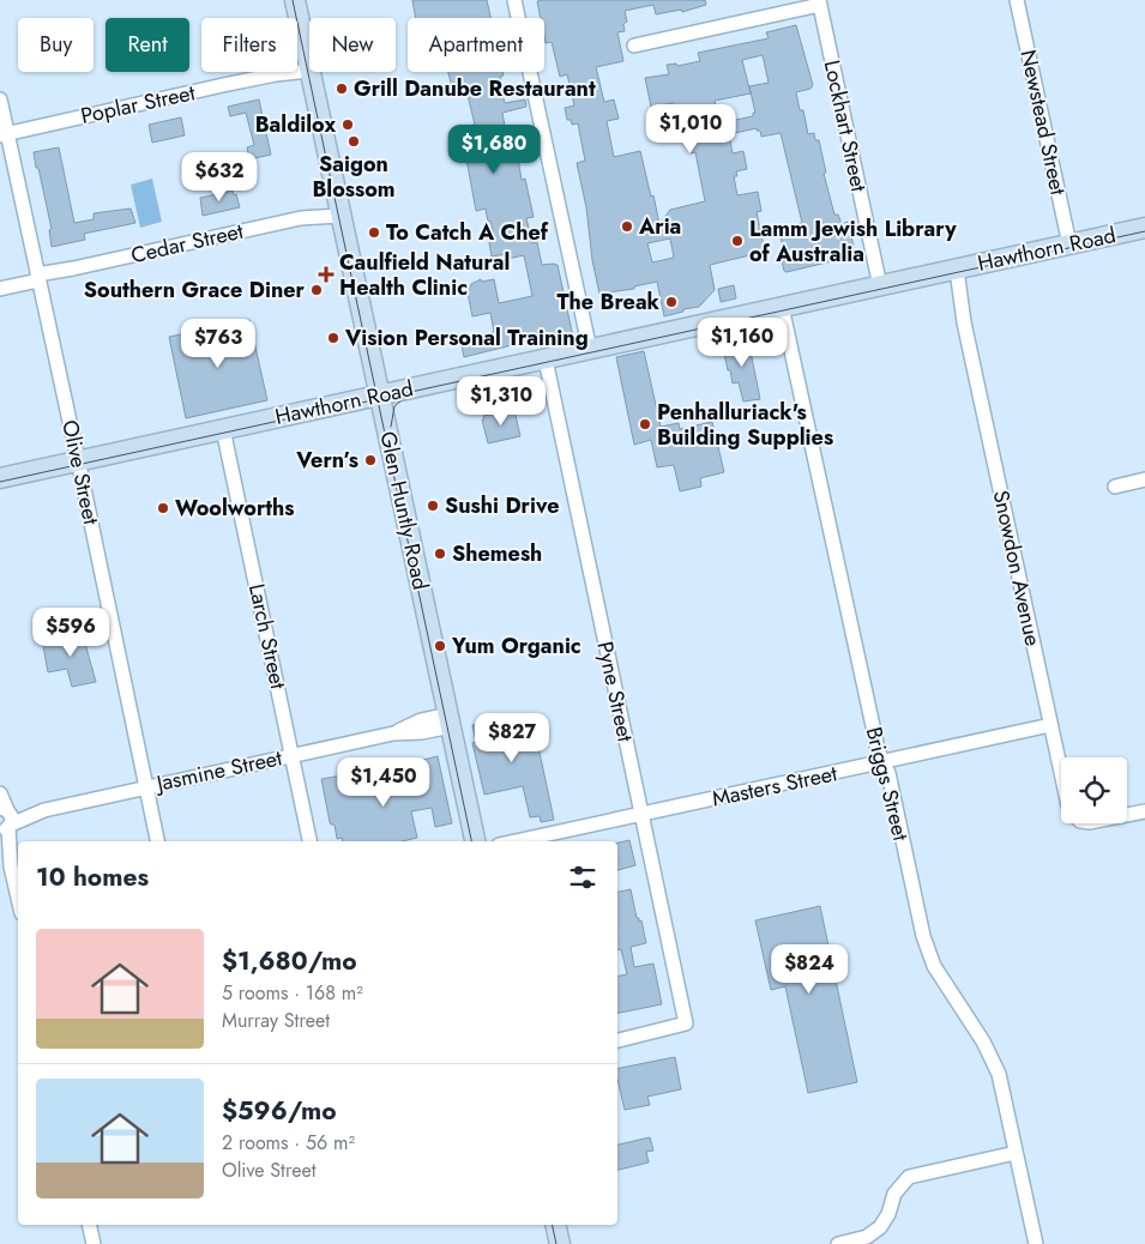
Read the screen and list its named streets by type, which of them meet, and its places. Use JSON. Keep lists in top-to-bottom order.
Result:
{
  "streets": {
    "main road": ["Hawthorn Road", "Glen Huntly Road"],
    "street": [
      "Poplar Street",
      "Newstead Street",
      "Lockhart Street",
      "Cedar Street",
      "Olive Street",
      "Snowdon Avenue",
      "Larch Street",
      "Pyne Street",
      "Jasmine Street",
      "Briggs Street",
      "Masters Street"
    ]
  },
  "crossings": [
    ["Poplar Street", "Olive Street"],
    ["Poplar Street", "Glen Huntly Road"],
    ["Newstead Street", "Hawthorn Road"],
    ["Lockhart Street", "Hawthorn Road"],
    ["Cedar Street", "Olive Street"],
    ["Cedar Street", "Glen Huntly Road"],
    ["Hawthorn Road", "Olive Street"],
    ["Hawthorn Road", "Glen Huntly Road"],
    ["Hawthorn Road", "Snowdon Avenue"],
    ["Hawthorn Road", "Larch Street"],
    ["Hawthorn Road", "Pyne Street"],
    ["Hawthorn Road", "Briggs Street"],
    ["Olive Street", "Jasmine Street"],
    ["Glen Huntly Road", "Jasmine Street"],
    ["Snowdon Avenue", "Masters Street"],
    ["Larch Street", "Jasmine Street"],
    ["Pyne Street", "Masters Street"],
    ["Briggs Street", "Masters Street"]
  ],
  "places": {
    "other": [
      "Grill Danube Restaurant",
      "Baldilox",
      "Saigon Blossom",
      "Aria",
      "To Catch A Chef",
      "Lamm Jewish Library of Australia",
      "Southern Grace Diner",
      "The Break",
      "Vision Personal Training",
      "Penhalluriack's Building Supplies",
      "Vern’s",
      "Sushi Drive",
      "Woolworths",
      "Shemesh",
      "Yum Organic"
    ],
    "health": ["Caulfield Natural Health Clinic"]
  },
  "page": {
    "chip": [
      "Buy",
      "Rent",
      "Filters",
      "New",
      "Apartment"
    ],
    "price": [
      "$1,010",
      "$1,680",
      "$632",
      "$1,160",
      "$763",
      "$1,310",
      "$596",
      "$827",
      "$1,450",
      "$824"
    ],
    "heading": "10 homes",
    "list": [
      {
        "name": "$1,680/mo",
        "note": "5 rooms · 168 m² · Murray Street"
      },
      {
        "name": "$596/mo",
        "note": "2 rooms · 56 m² · Olive Street"
      }
    ]
  }
}
